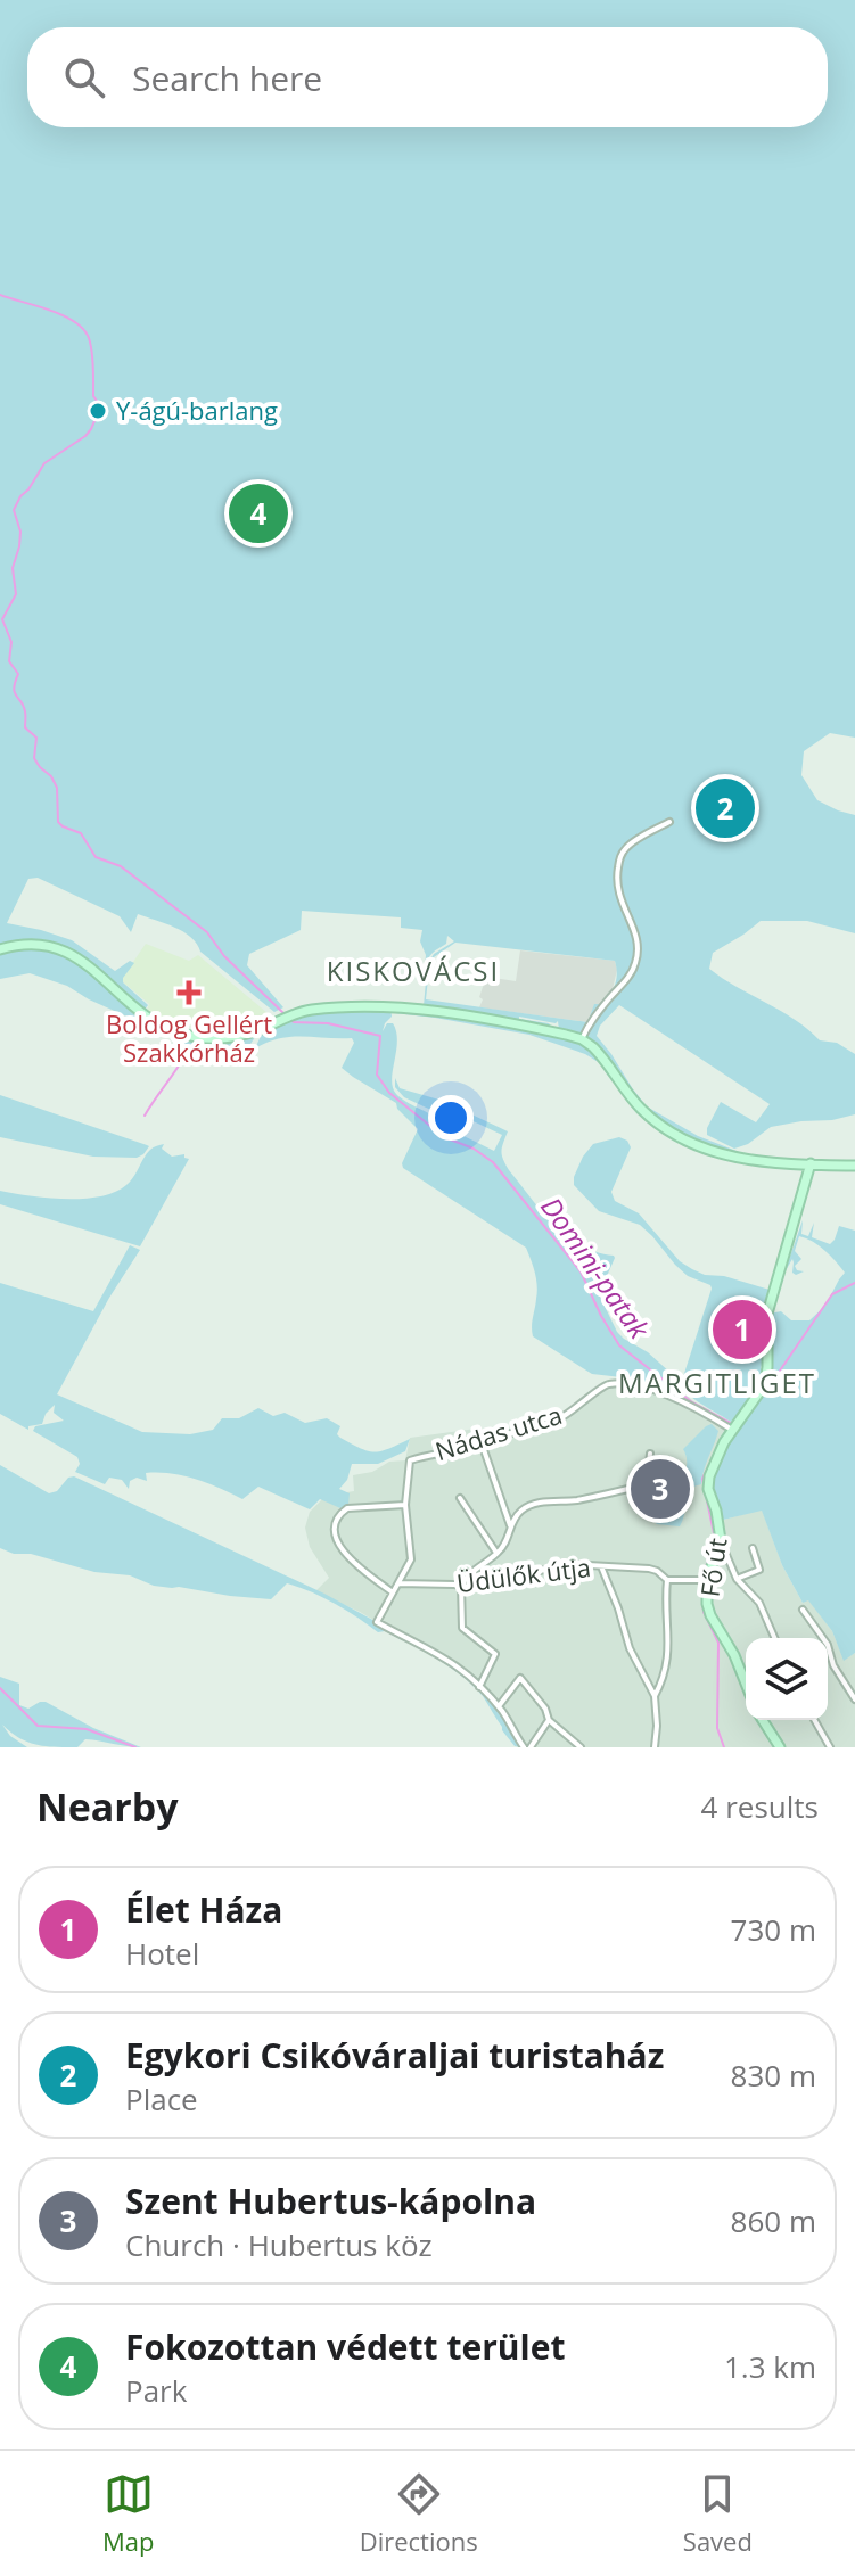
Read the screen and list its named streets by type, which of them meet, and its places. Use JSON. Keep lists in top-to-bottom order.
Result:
{
  "streets": {
    "main road": ["Fő út"],
    "street": ["Nádas utca", "Üdülők útja"]
  },
  "crossings": [
    ["Nádas utca", "Fő út"],
    ["Fő út", "Üdülők útja"]
  ],
  "districts": ["KISKOVÁCSI", "MARGITLIGET"],
  "water": ["Domini-patak"],
  "places": {
    "other": ["Y-ágú-barlang"],
    "health": ["Boldog Gellért Szakkórház"]
  },
  "page": {
    "search": "Search here",
    "pins": [
      "4",
      "2",
      "1",
      "3"
    ],
    "heading": ["Nearby", "4 results"],
    "list": [
      {
        "mark": "1",
        "name": "Élet Háza",
        "note": "Hotel",
        "value": "730 m"
      },
      {
        "mark": "2",
        "name": "Egykori Csikóváraljai turistaház",
        "note": "Place",
        "value": "830 m"
      },
      {
        "mark": "3",
        "name": "Szent Hubertus-kápolna",
        "note": "Church · Hubertus köz",
        "value": "860 m"
      },
      {
        "mark": "4",
        "name": "Fokozottan védett terület",
        "note": "Park",
        "value": "1.3 km"
      }
    ],
    "nav": ["Map", "Directions", "Saved"]
  }
}
